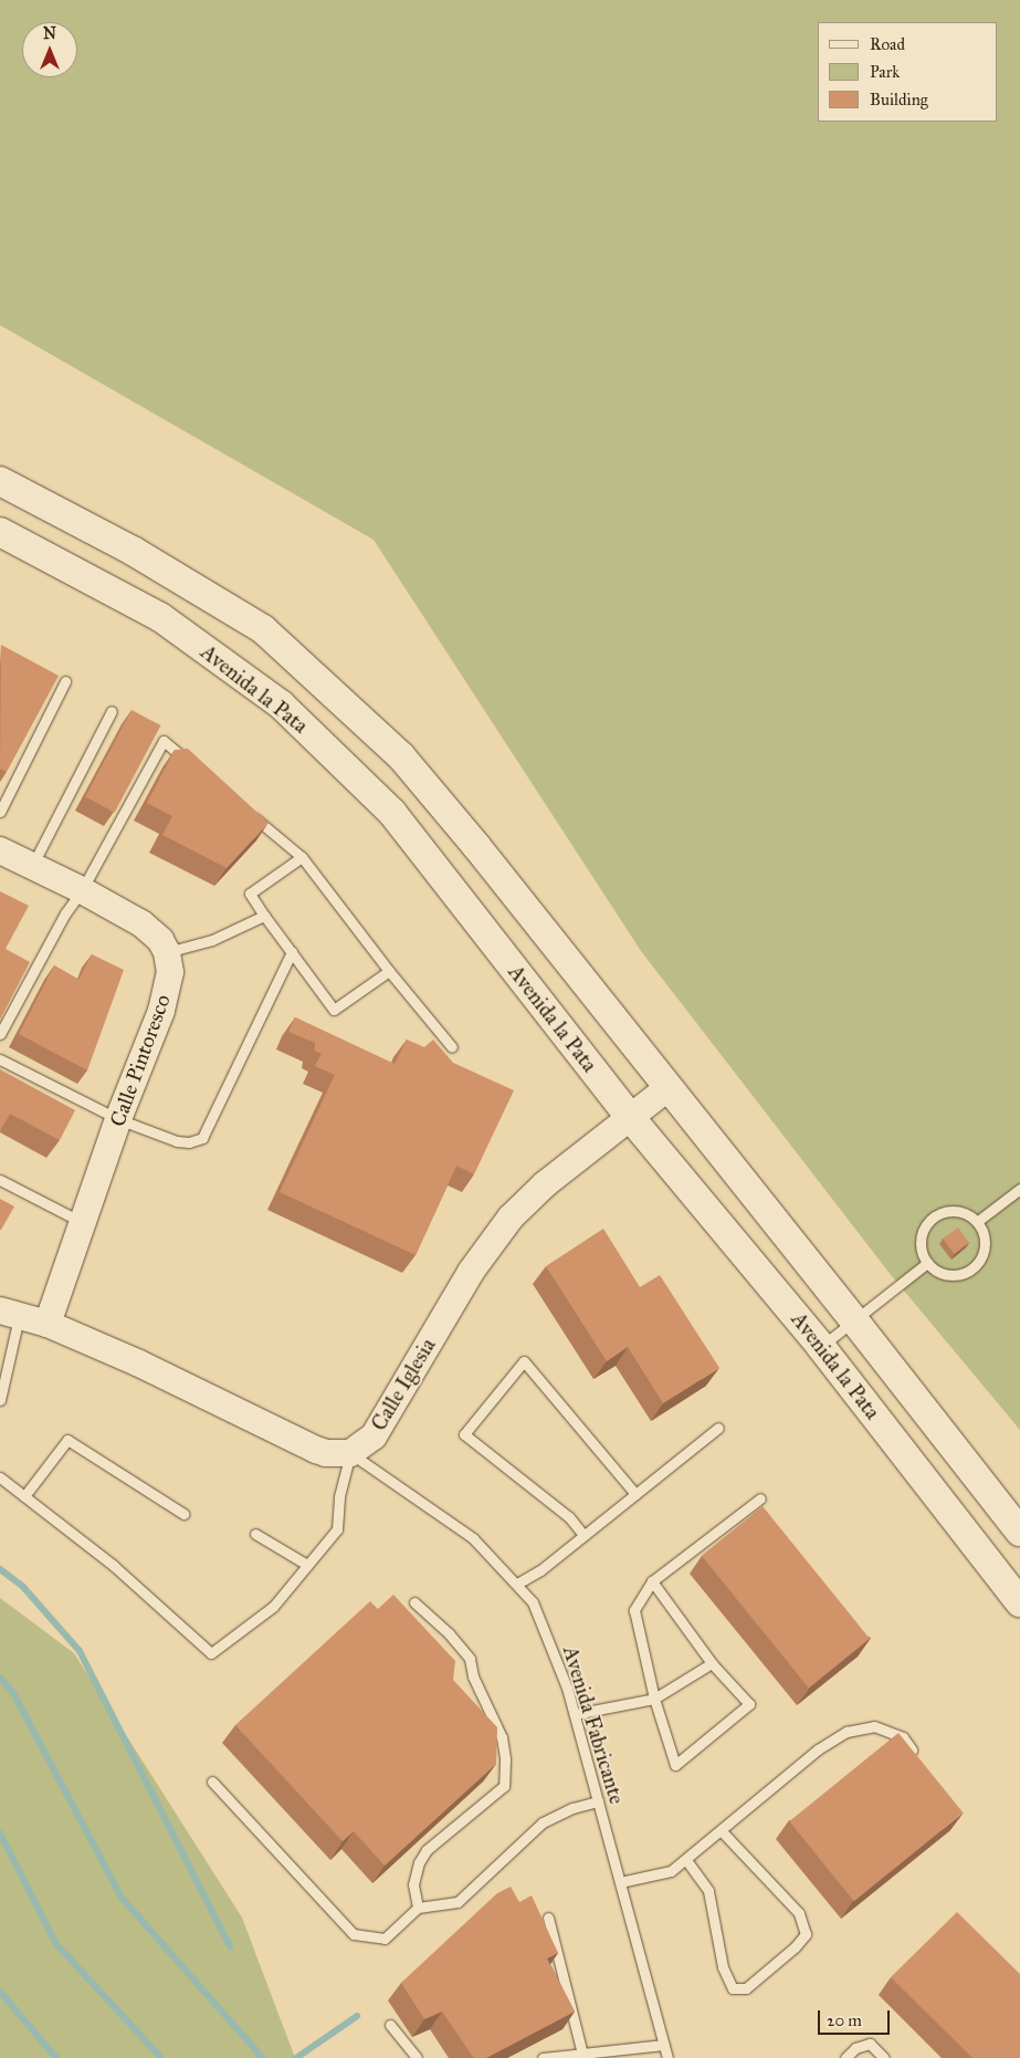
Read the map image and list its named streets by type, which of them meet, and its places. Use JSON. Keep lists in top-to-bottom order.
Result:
{
  "streets": {
    "main road": ["Avenida la Pata"],
    "street": ["Calle Pintoresco", "Calle Iglesia"],
    "lane": ["Avenida Fabricante"]
  },
  "crossings": [
    ["Avenida la Pata", "Calle Iglesia"],
    ["Calle Iglesia", "Avenida Fabricante"]
  ],
  "legend": ["Road", "Park", "Building"],
  "scale_bar": "20 m",
  "north": "top"
}
